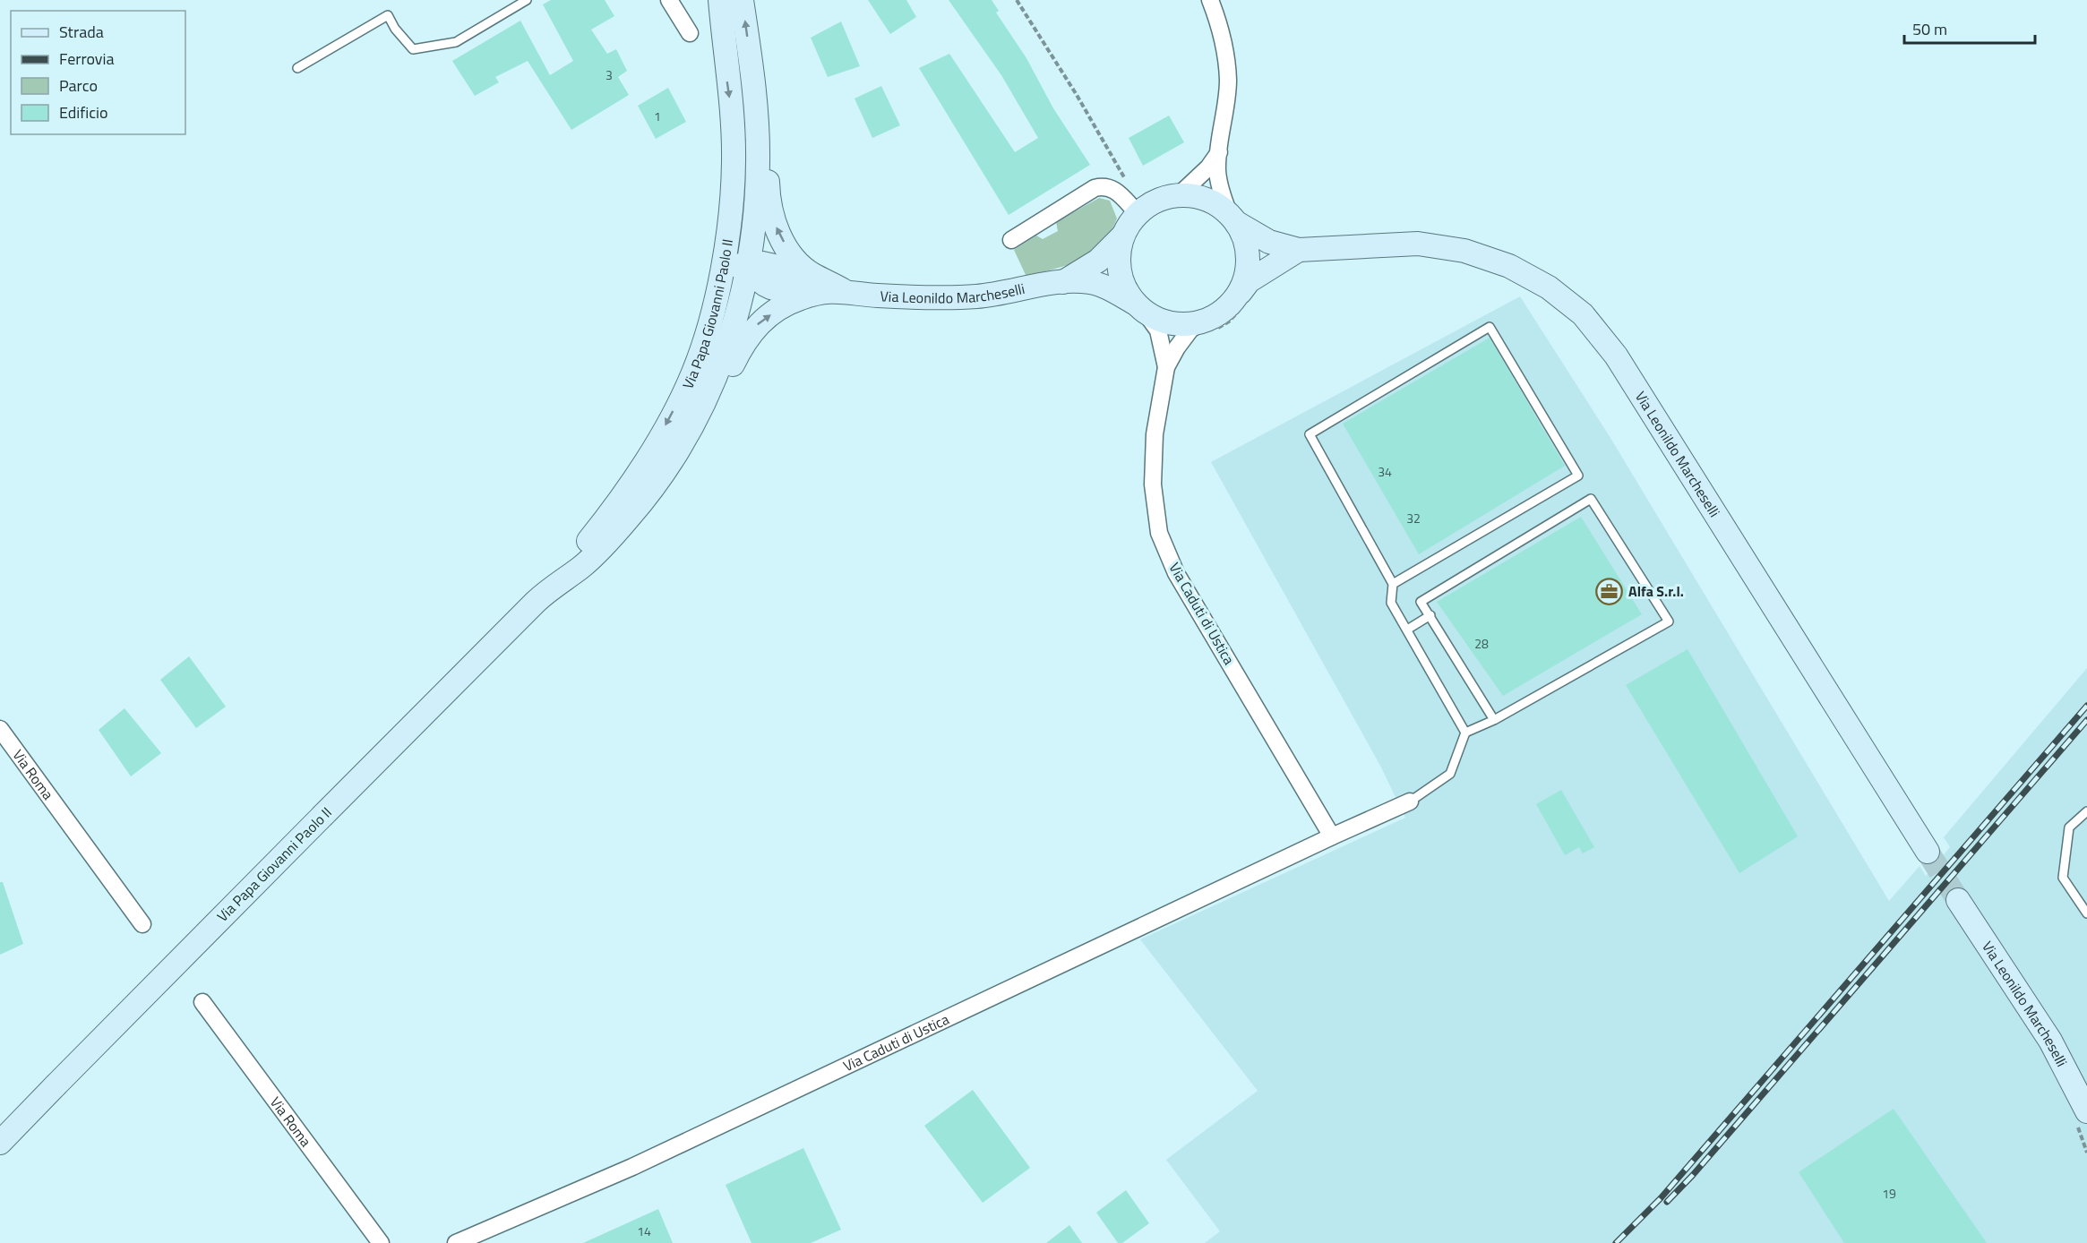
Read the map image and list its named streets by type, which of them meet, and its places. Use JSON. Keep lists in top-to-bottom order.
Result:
{
  "streets": {
    "street": [
      "Via Leonildo Marcheselli",
      "Via Papa Giovanni Paolo II",
      "Via Caduti di Ustica",
      "Via Roma"
    ]
  },
  "crossings": [
    ["Via Leonildo Marcheselli", "Via Papa Giovanni Paolo II"],
    ["Via Leonildo Marcheselli", "Via Caduti di Ustica"]
  ],
  "places": {
    "office": ["Alfa S.r.l."]
  },
  "house_numbers": [
    "3",
    "1",
    "34",
    "32",
    "28",
    "19",
    "14"
  ],
  "legend": [
    "Strada",
    "Ferrovia",
    "Parco",
    "Edificio"
  ],
  "scale_bar": "50 m"
}
